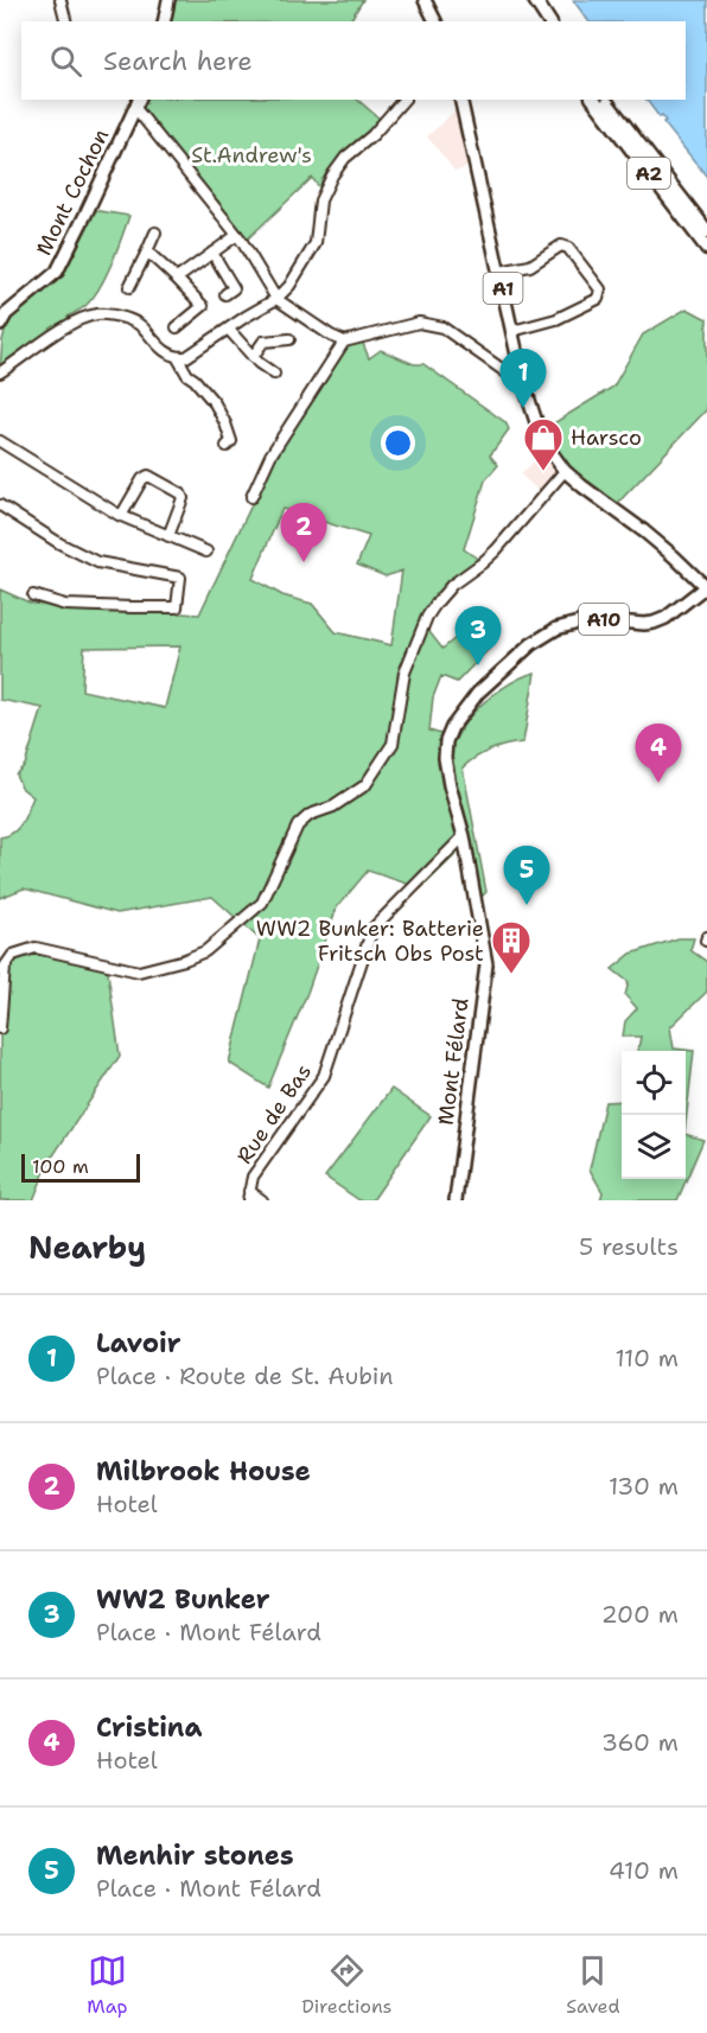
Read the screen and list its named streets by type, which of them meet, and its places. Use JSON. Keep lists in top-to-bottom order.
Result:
{
  "streets": {
    "highway": ["A2"],
    "main road": [
      "Mont Cochon",
      "A1",
      "A10",
      "Mont Félard"
    ],
    "street": ["Rue de Bas"]
  },
  "crossings": [
    ["A1", "Mont Félard"],
    ["Mont Félard", "Rue de Bas"]
  ],
  "parks": ["St.Andrew's"],
  "places": {
    "shop": ["Harsco"],
    "building": ["WW2 Bunker: Batterie Fritsch Obs Post"]
  },
  "scale_bar": "100 m",
  "page": {
    "search": "Search here",
    "pins": [
      "1",
      "2",
      "3",
      "4",
      "5"
    ],
    "scale": "100 m",
    "heading": ["Nearby", "5 results"],
    "list": [
      {
        "mark": "1",
        "name": "Lavoir",
        "note": "Place · Route de St. Aubin",
        "value": "110 m"
      },
      {
        "mark": "2",
        "name": "Milbrook House",
        "note": "Hotel",
        "value": "130 m"
      },
      {
        "mark": "3",
        "name": "WW2 Bunker",
        "note": "Place · Mont Félard",
        "value": "200 m"
      },
      {
        "mark": "4",
        "name": "Cristina",
        "note": "Hotel",
        "value": "360 m"
      },
      {
        "mark": "5",
        "name": "Menhir stones",
        "note": "Place · Mont Félard",
        "value": "410 m"
      }
    ],
    "nav": ["Map", "Directions", "Saved"]
  }
}
